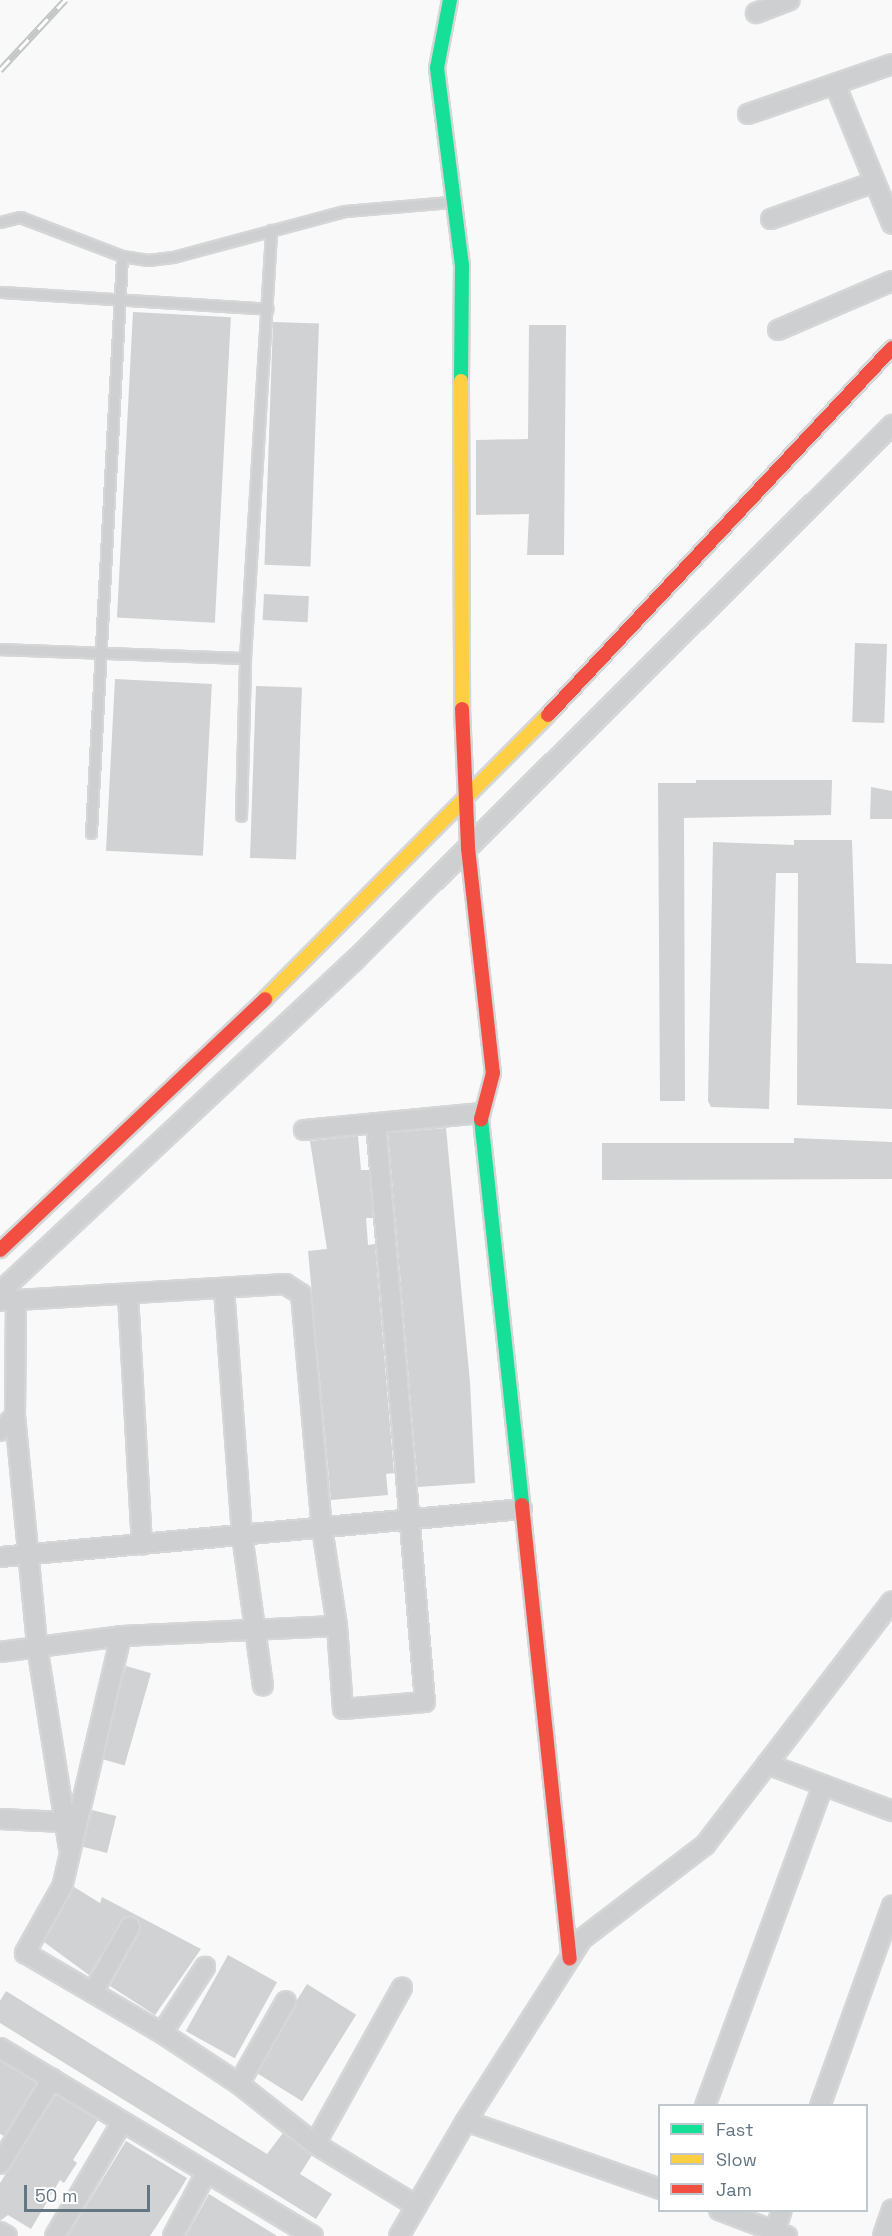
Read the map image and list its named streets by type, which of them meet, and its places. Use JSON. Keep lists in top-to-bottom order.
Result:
{
  "legend": ["Fast", "Slow", "Jam"],
  "scale_bar": "50 m"
}
